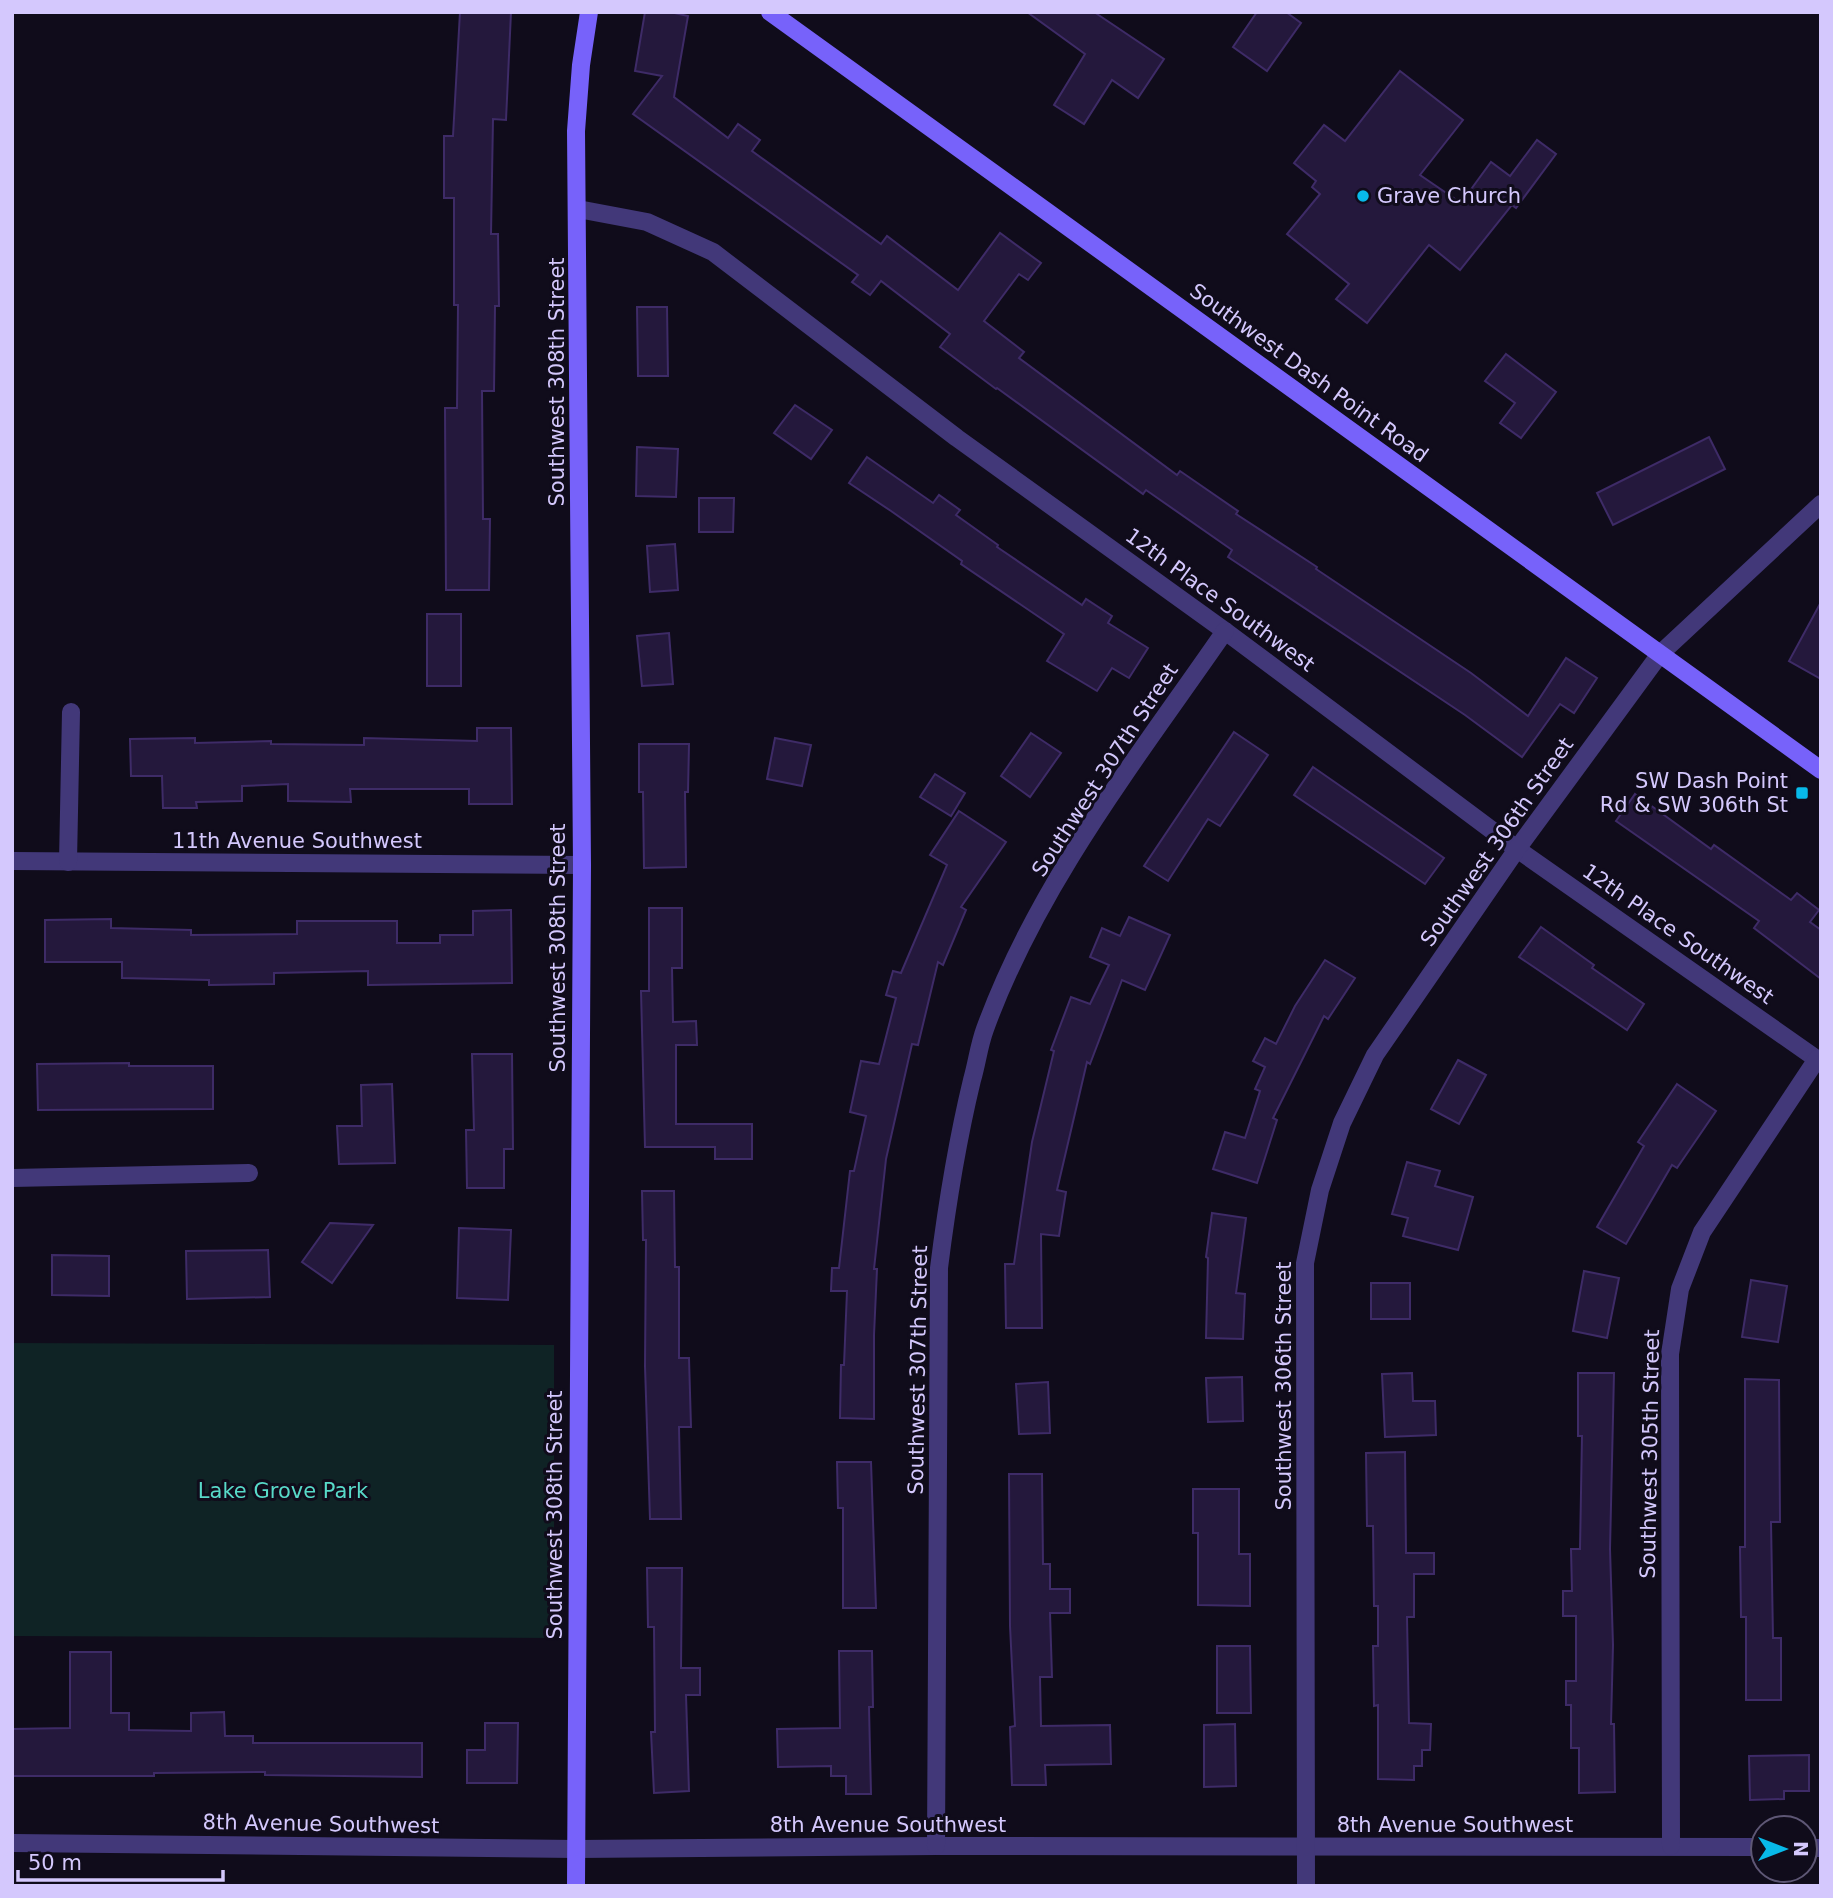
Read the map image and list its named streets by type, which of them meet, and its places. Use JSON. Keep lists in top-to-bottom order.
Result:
{
  "streets": {
    "street": [
      "Southwest Dash Point Road",
      "Southwest 308th Street",
      "12th Place Southwest",
      "Southwest 307th Street",
      "11th Avenue Southwest",
      "Southwest 306th Street",
      "Southwest 305th Street",
      "8th Avenue Southwest"
    ]
  },
  "crossings": [
    ["Southwest Dash Point Road", "Southwest 306th Street"],
    ["Southwest 308th Street", "12th Place Southwest"],
    ["Southwest 308th Street", "11th Avenue Southwest"],
    ["Southwest 308th Street", "8th Avenue Southwest"],
    ["12th Place Southwest", "Southwest 307th Street"],
    ["12th Place Southwest", "Southwest 306th Street"],
    ["12th Place Southwest", "Southwest 305th Street"],
    ["Southwest 307th Street", "8th Avenue Southwest"],
    ["Southwest 306th Street", "8th Avenue Southwest"],
    ["Southwest 305th Street", "8th Avenue Southwest"]
  ],
  "parks": ["Lake Grove Park"],
  "places": {
    "other": ["Grave Church"],
    "transit": ["SW Dash Point Rd & SW 306th St"]
  },
  "scale_bar": "50 m",
  "north": "right"
}
